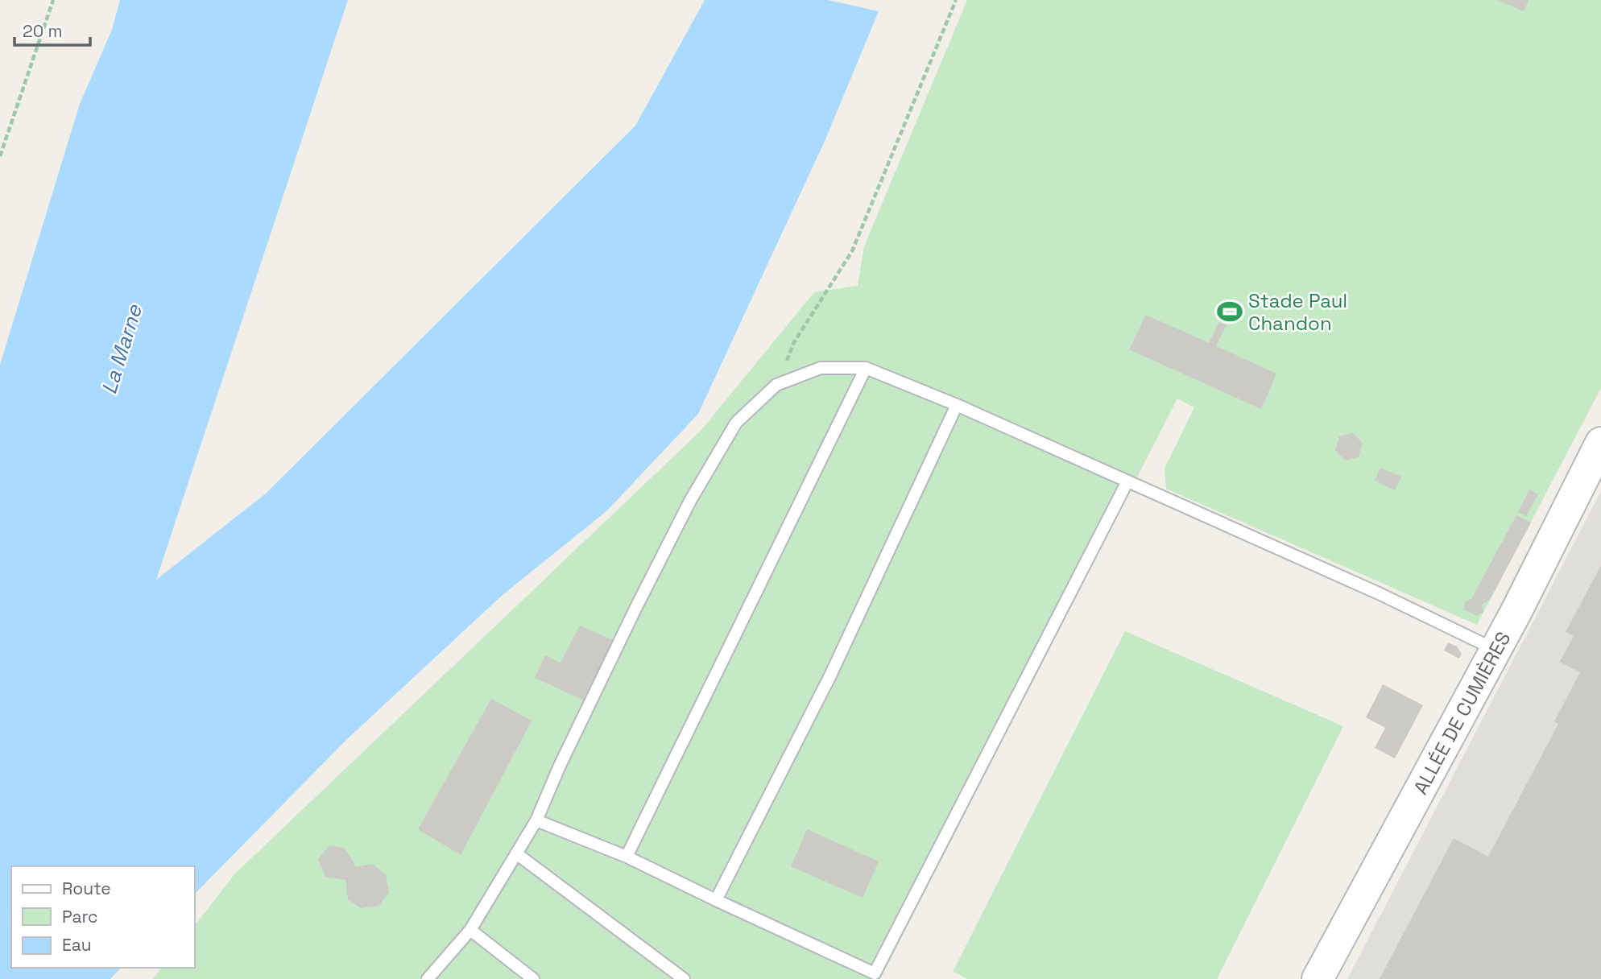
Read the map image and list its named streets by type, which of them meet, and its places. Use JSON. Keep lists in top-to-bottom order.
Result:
{
  "streets": {
    "main road": ["ALLÉE DE CUMIÈRES"]
  },
  "water": ["La Marne"],
  "places": {
    "sports": ["Stade Paul Chandon"]
  },
  "legend": ["Route", "Parc", "Eau"],
  "scale_bar": "20 m"
}
